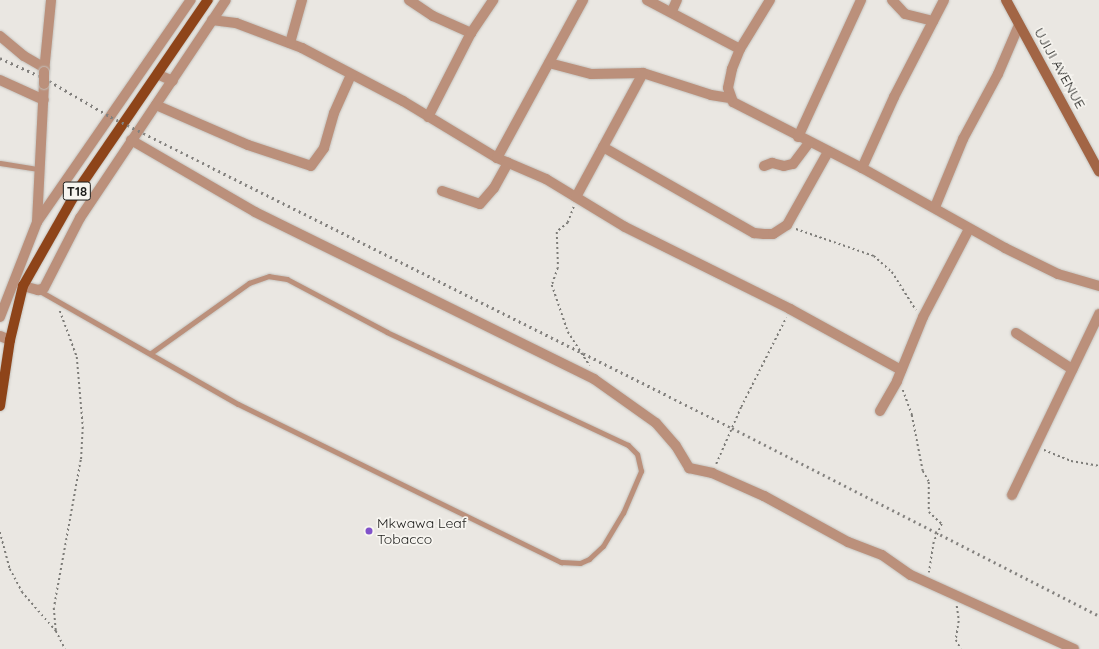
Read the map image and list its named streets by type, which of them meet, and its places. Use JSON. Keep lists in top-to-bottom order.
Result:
{
  "streets": {
    "main road": ["UJIJI AVENUE", "T18"]
  },
  "places": ["Mkwawa Leaf Tobacco"]
}
